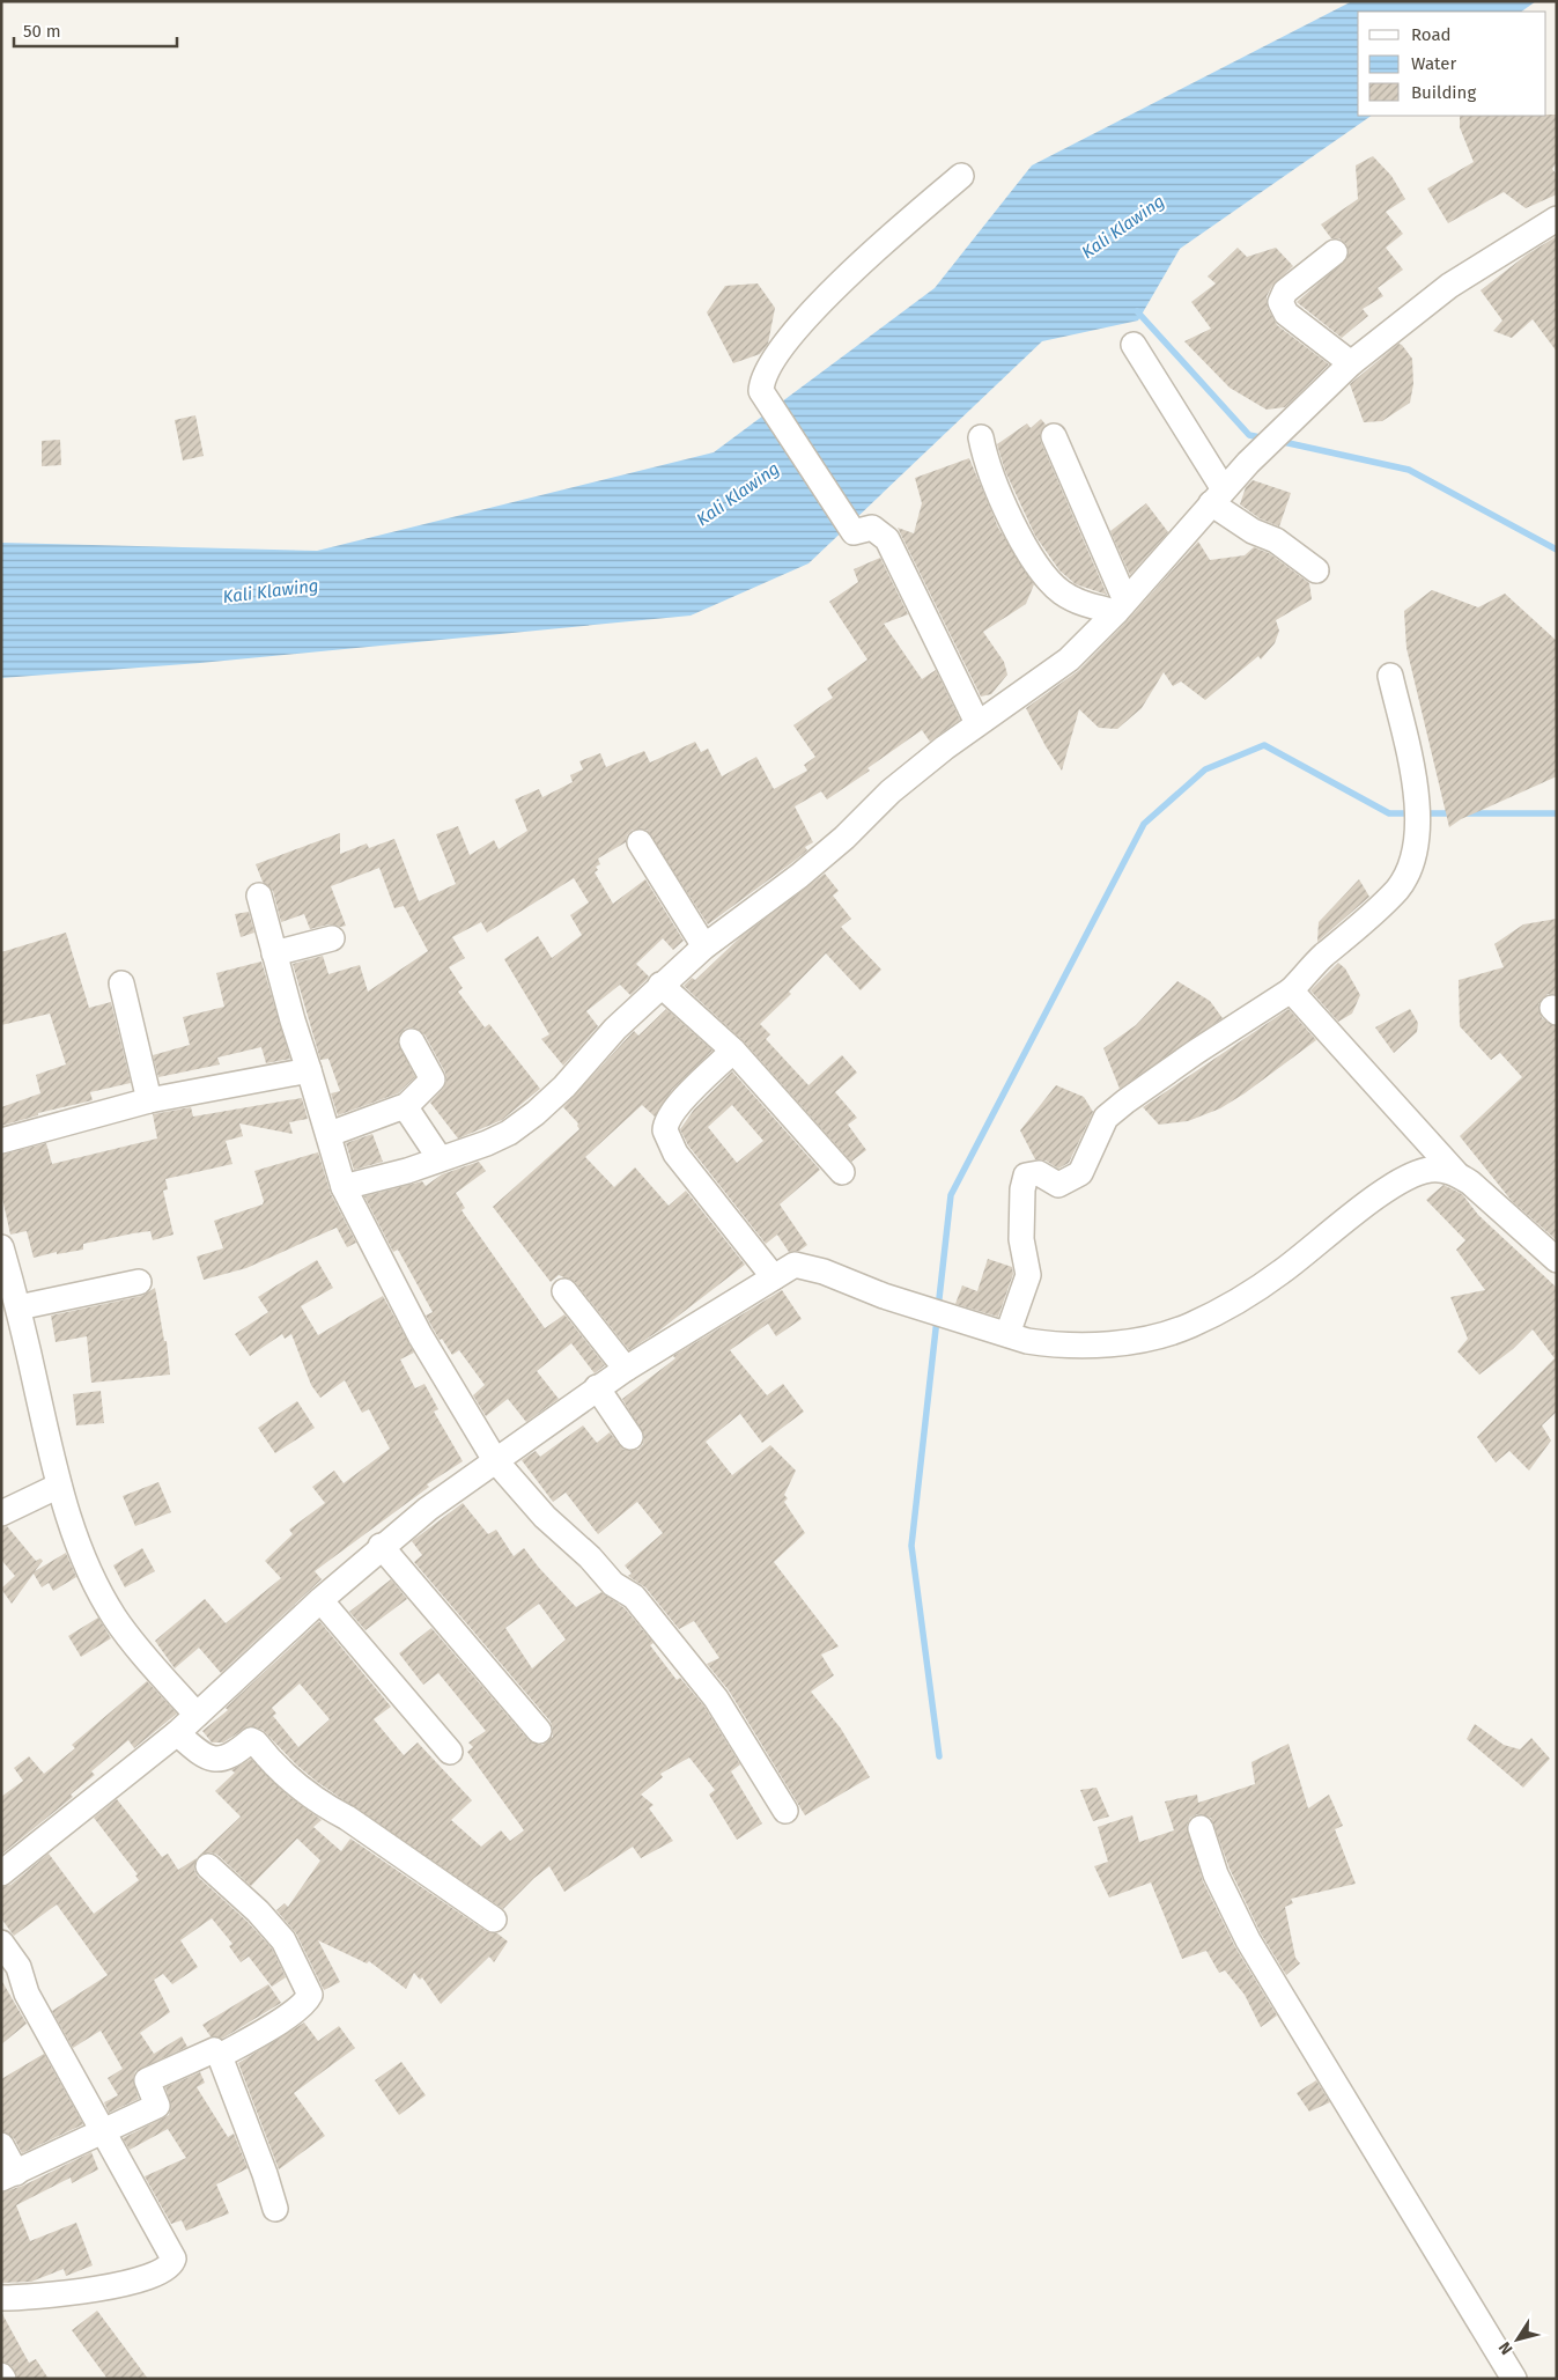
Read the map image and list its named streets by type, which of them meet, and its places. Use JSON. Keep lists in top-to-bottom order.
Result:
{
  "water": ["Kali Klawing"],
  "legend": ["Road", "Water", "Building"],
  "scale_bar": "50 m",
  "north": "bottom left"
}
